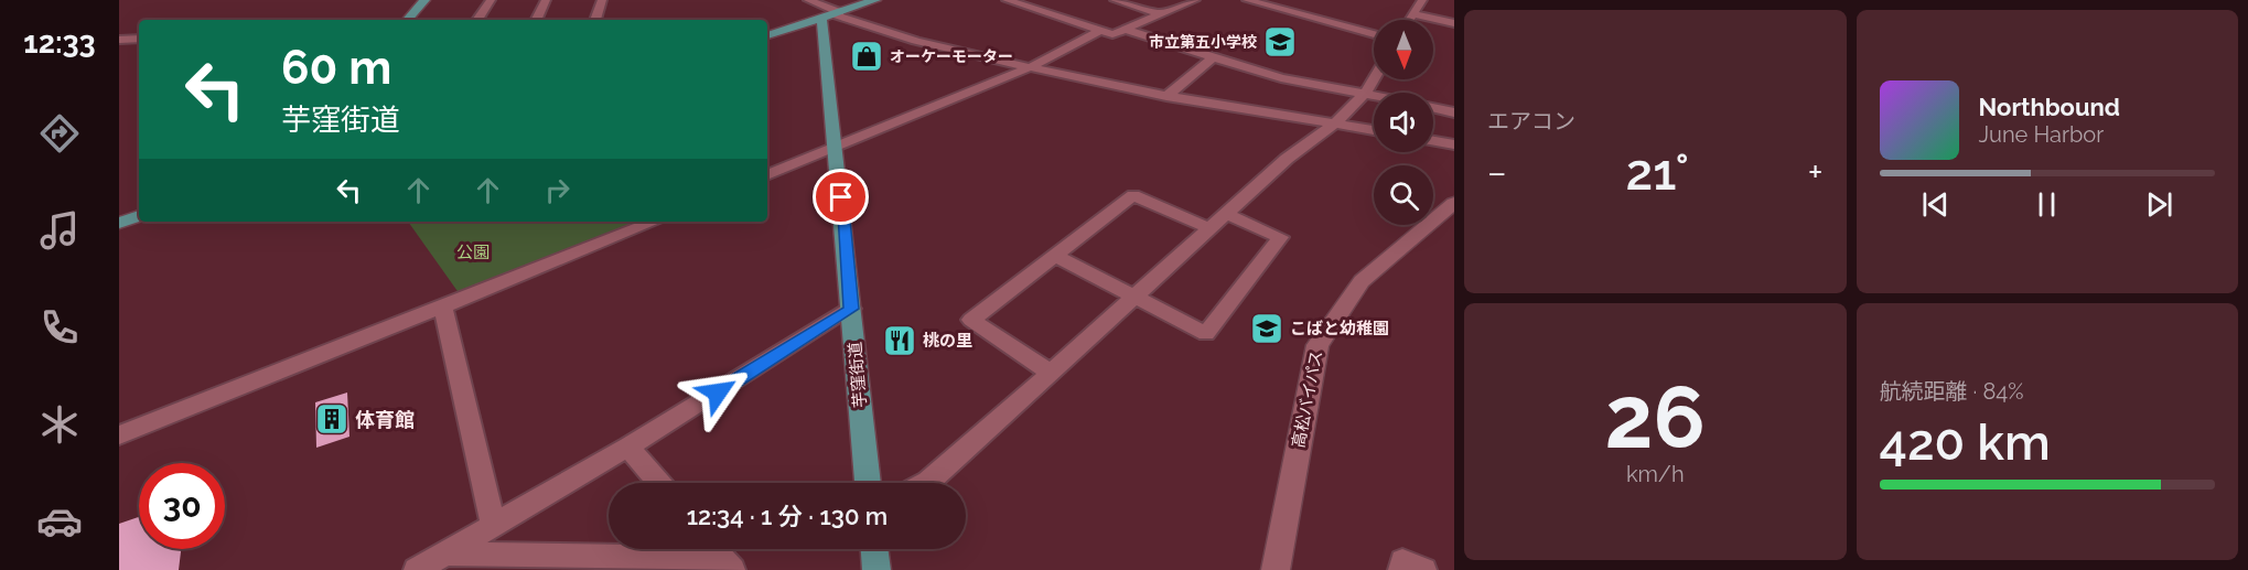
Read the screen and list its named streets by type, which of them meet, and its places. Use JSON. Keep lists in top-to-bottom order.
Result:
{
  "streets": {
    "main road": ["芋窪街道"],
    "street": ["高松バイパス"]
  },
  "parks": ["公園"],
  "places": {
    "school or university": ["市立第五小学校", "こばと幼稚園"],
    "shop": ["オーケーモーター"],
    "restaurant": ["桃の里"],
    "building": ["体育館"]
  },
  "north": "bottom",
  "page": {
    "tabs": "12:33",
    "tile": [
      "エアコン",
      ["26", "km/h"],
      ["航続距離 · 84%", "420 km"]
    ],
    "turn": ["60 m", "芋窪街道"],
    "song": ["Northbound", "June Harbor"],
    "heat": ["−", "21°", "+"],
    "limit": "30",
    "trip": "12:34 · 1 分 · 130 m"
  }
}
